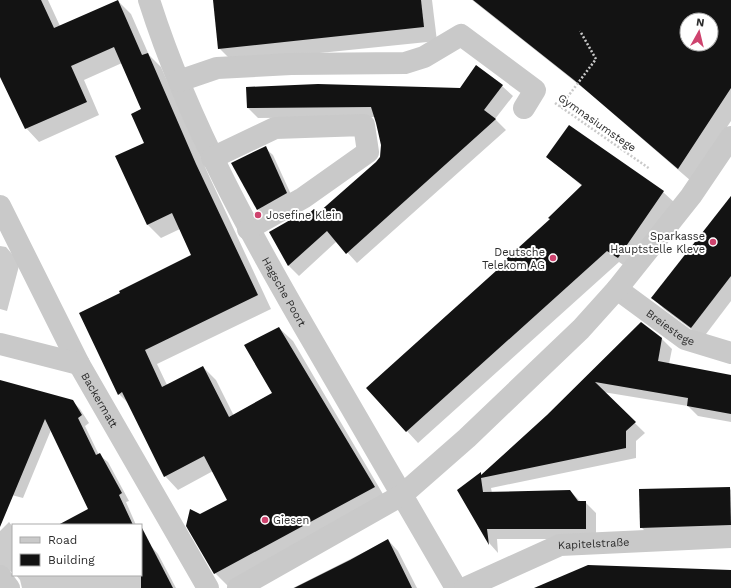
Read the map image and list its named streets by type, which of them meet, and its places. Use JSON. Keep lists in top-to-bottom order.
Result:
{
  "streets": {
    "street": [
      "Hagsche Poort",
      "Breiestege",
      "Backermatt",
      "Kapitelstraße"
    ],
    "path": ["Gymnasiumstege"]
  },
  "places": [
    "Josefine Klein",
    "Sparkasse Hauptstelle Kleve",
    "Deutsche Telekom AG",
    "Giesen"
  ],
  "legend": ["Road", "Building"],
  "north": "top"
}
